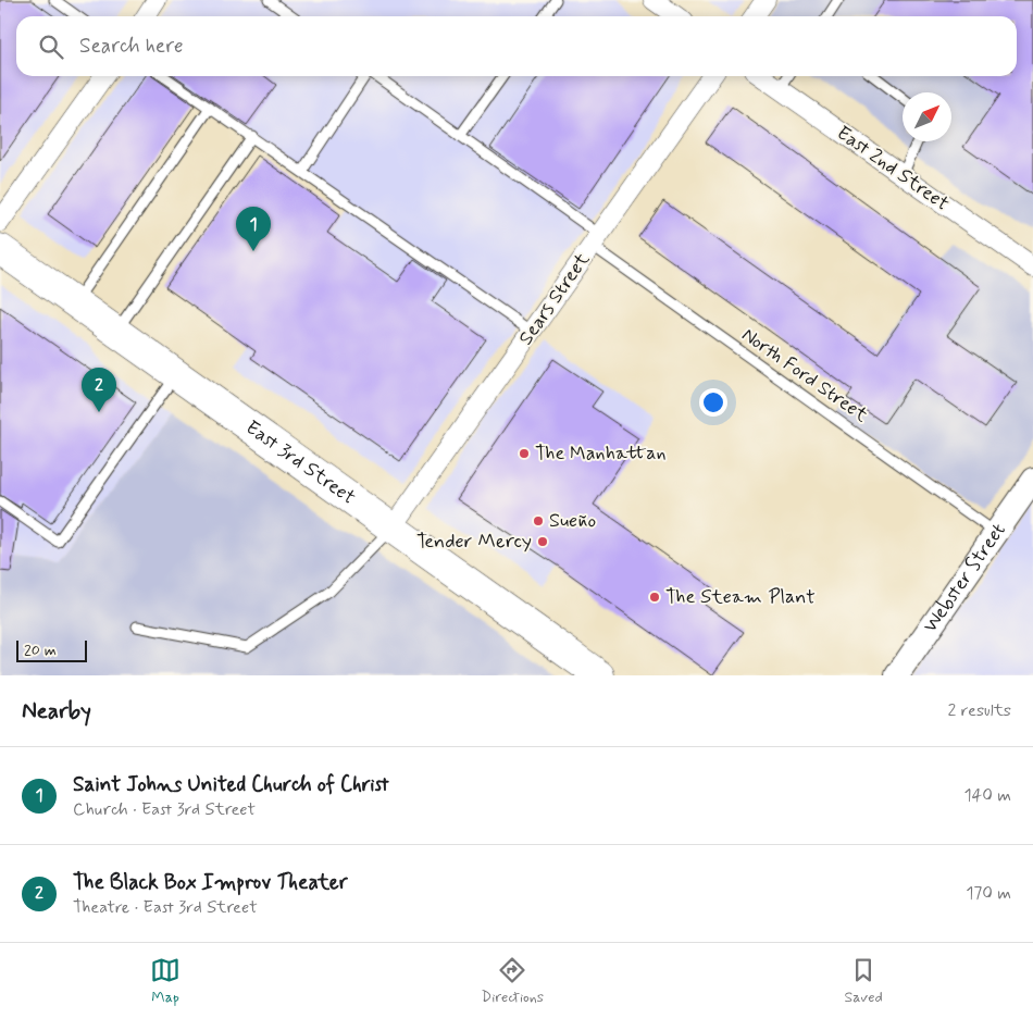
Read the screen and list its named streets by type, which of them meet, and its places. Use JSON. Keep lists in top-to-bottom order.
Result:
{
  "streets": {
    "main road": ["East 3rd Street"],
    "street": ["East 2nd Street", "Sears Street", "Webster Street"],
    "lane": ["North Ford Street"]
  },
  "crossings": [
    ["Sears Street", "North Ford Street"],
    ["Sears Street", "East 3rd Street"],
    ["North Ford Street", "Webster Street"]
  ],
  "places": [
    "The Manhattan",
    "Sueño",
    "Tender Mercy",
    "The Steam Plant"
  ],
  "scale_bar": "20 m",
  "north": "top right",
  "page": {
    "search": "Search here",
    "pins": ["1", "2"],
    "scale": "20 m",
    "heading": ["Nearby", "2 results"],
    "list": [
      {
        "mark": "1",
        "name": "Saint Johns United Church of Christ",
        "note": "Church · East 3rd Street",
        "value": "140 m"
      },
      {
        "mark": "2",
        "name": "The Black Box Improv Theater",
        "note": "Theatre · East 3rd Street",
        "value": "170 m"
      }
    ],
    "nav": ["Map", "Directions", "Saved"]
  }
}
